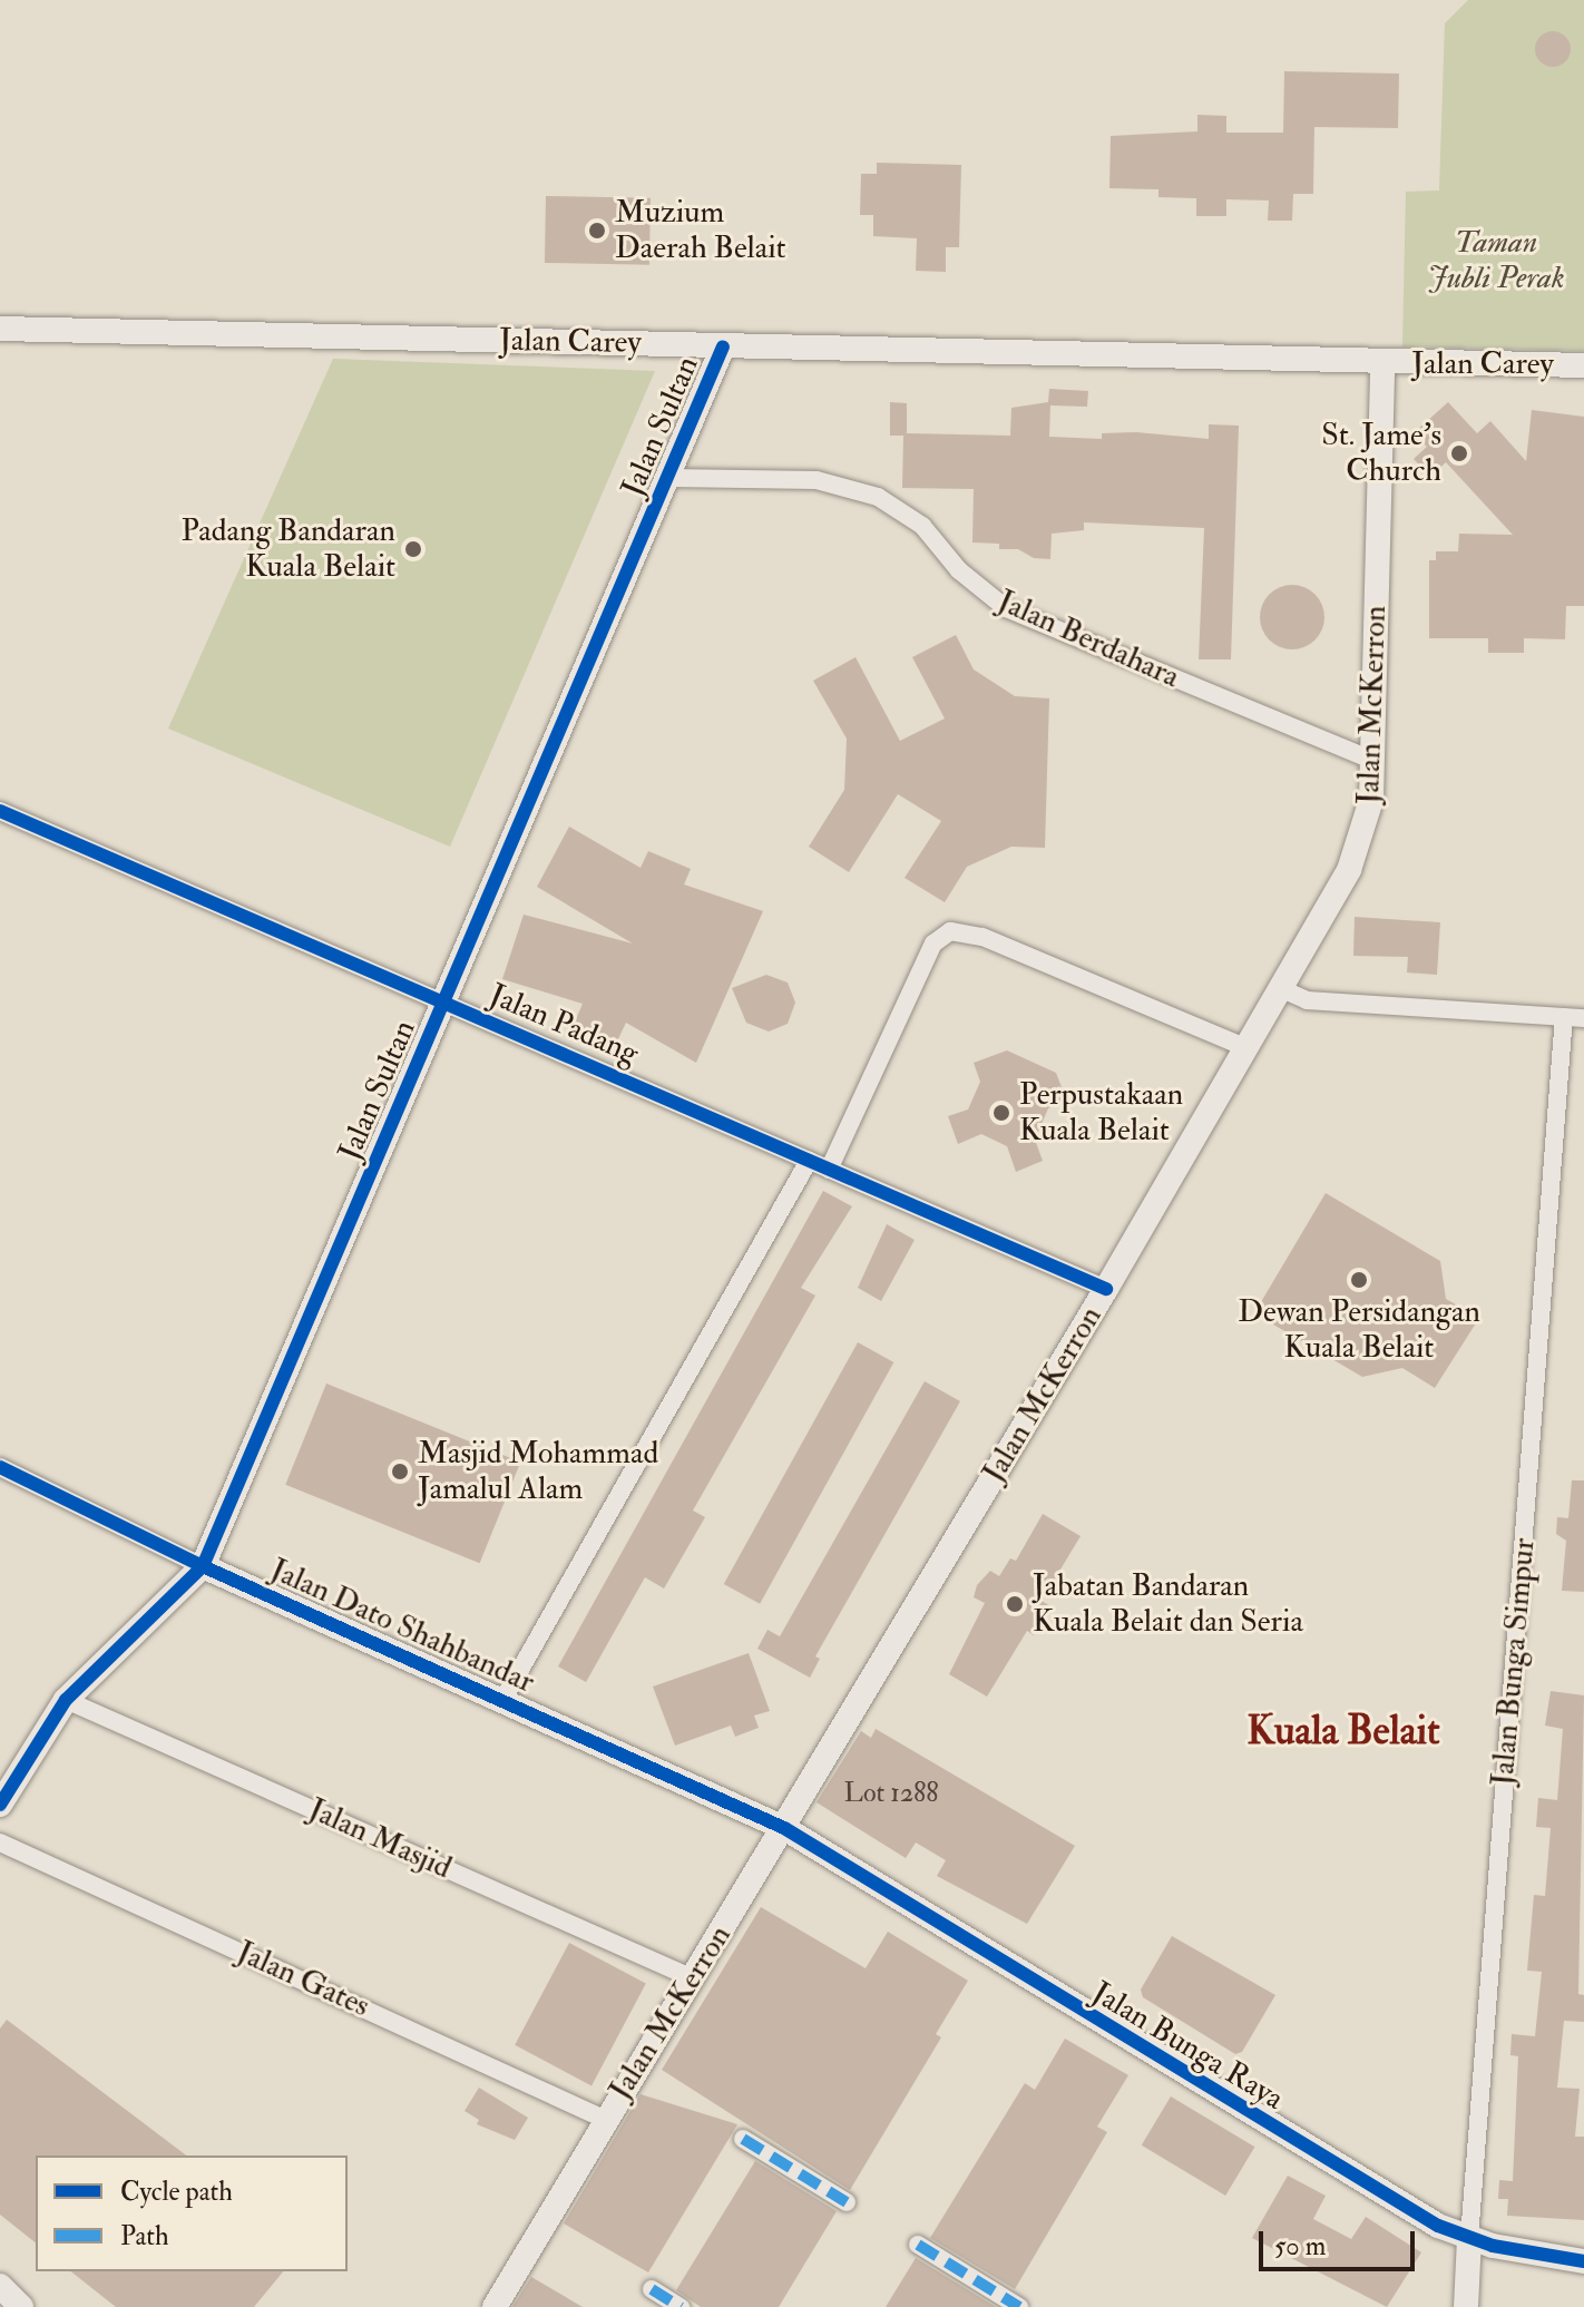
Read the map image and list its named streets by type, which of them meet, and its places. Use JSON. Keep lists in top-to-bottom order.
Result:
{
  "streets": {
    "street": [
      "Jalan Carey",
      "Jalan Sultan",
      "Jalan Berdahara",
      "Jalan McKerron",
      "Jalan Padang",
      "Jalan Dato Shahbandar",
      "Jalan Bunga Simpur",
      "Jalan Masjid",
      "Jalan Gates",
      "Jalan Bunga Raya"
    ]
  },
  "crossings": [
    ["Jalan Carey", "Jalan Sultan"],
    ["Jalan Carey", "Jalan McKerron"],
    ["Jalan Sultan", "Jalan Berdahara"],
    ["Jalan Sultan", "Jalan Padang"],
    ["Jalan Sultan", "Jalan Dato Shahbandar"],
    ["Jalan Sultan", "Jalan Masjid"],
    ["Jalan Berdahara", "Jalan McKerron"],
    ["Jalan McKerron", "Jalan Padang"],
    ["Jalan McKerron", "Jalan Dato Shahbandar"],
    ["Jalan McKerron", "Jalan Masjid"],
    ["Jalan McKerron", "Jalan Gates"],
    ["Jalan McKerron", "Jalan Bunga Raya"],
    ["Jalan Dato Shahbandar", "Jalan Bunga Raya"],
    ["Jalan Bunga Simpur", "Jalan Bunga Raya"]
  ],
  "districts": ["Kuala Belait"],
  "parks": ["Taman Jubli Perak"],
  "places": [
    "Muzium Daerah Belait",
    "St. Jame's Church",
    "Padang Bandaran Kuala Belait",
    "Perpustakaan Kuala Belait",
    "Dewan Persidangan Kuala Belait",
    "Masjid Mohammad Jamalul Alam",
    "Jabatan Bandaran Kuala Belait dan Seria"
  ],
  "house_numbers": ["Lot 1288"],
  "legend": ["Cycle path", "Path"],
  "scale_bar": "50 m"
}
